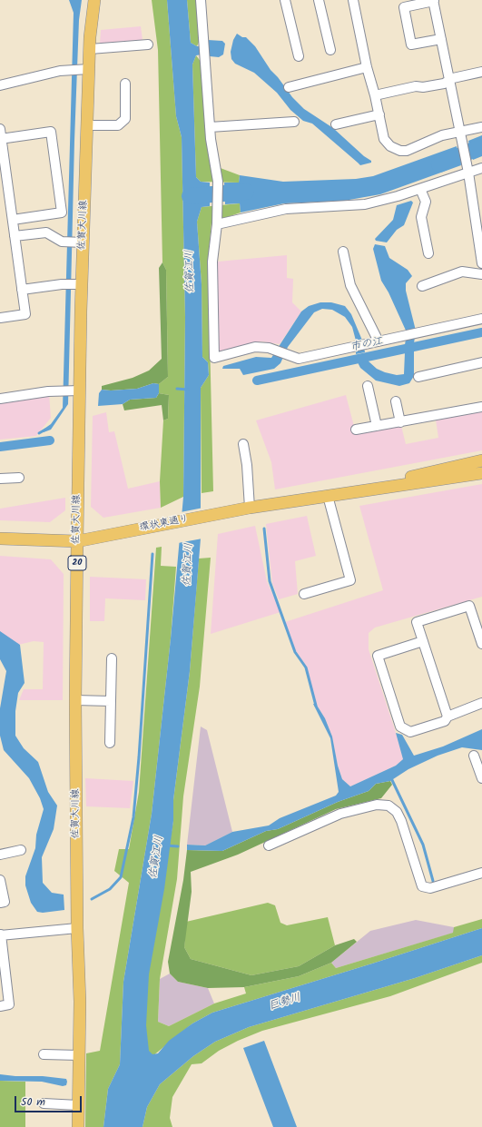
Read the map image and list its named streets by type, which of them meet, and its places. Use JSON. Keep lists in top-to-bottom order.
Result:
{
  "streets": {
    "main road": ["佐賀大川線", "環状東通り", "20"]
  },
  "crossings": [
    ["佐賀大川線", "環状東通り"]
  ],
  "water": ["佐賀江川", "市の江", "巨勢川"],
  "scale_bar": "50 m"
}
